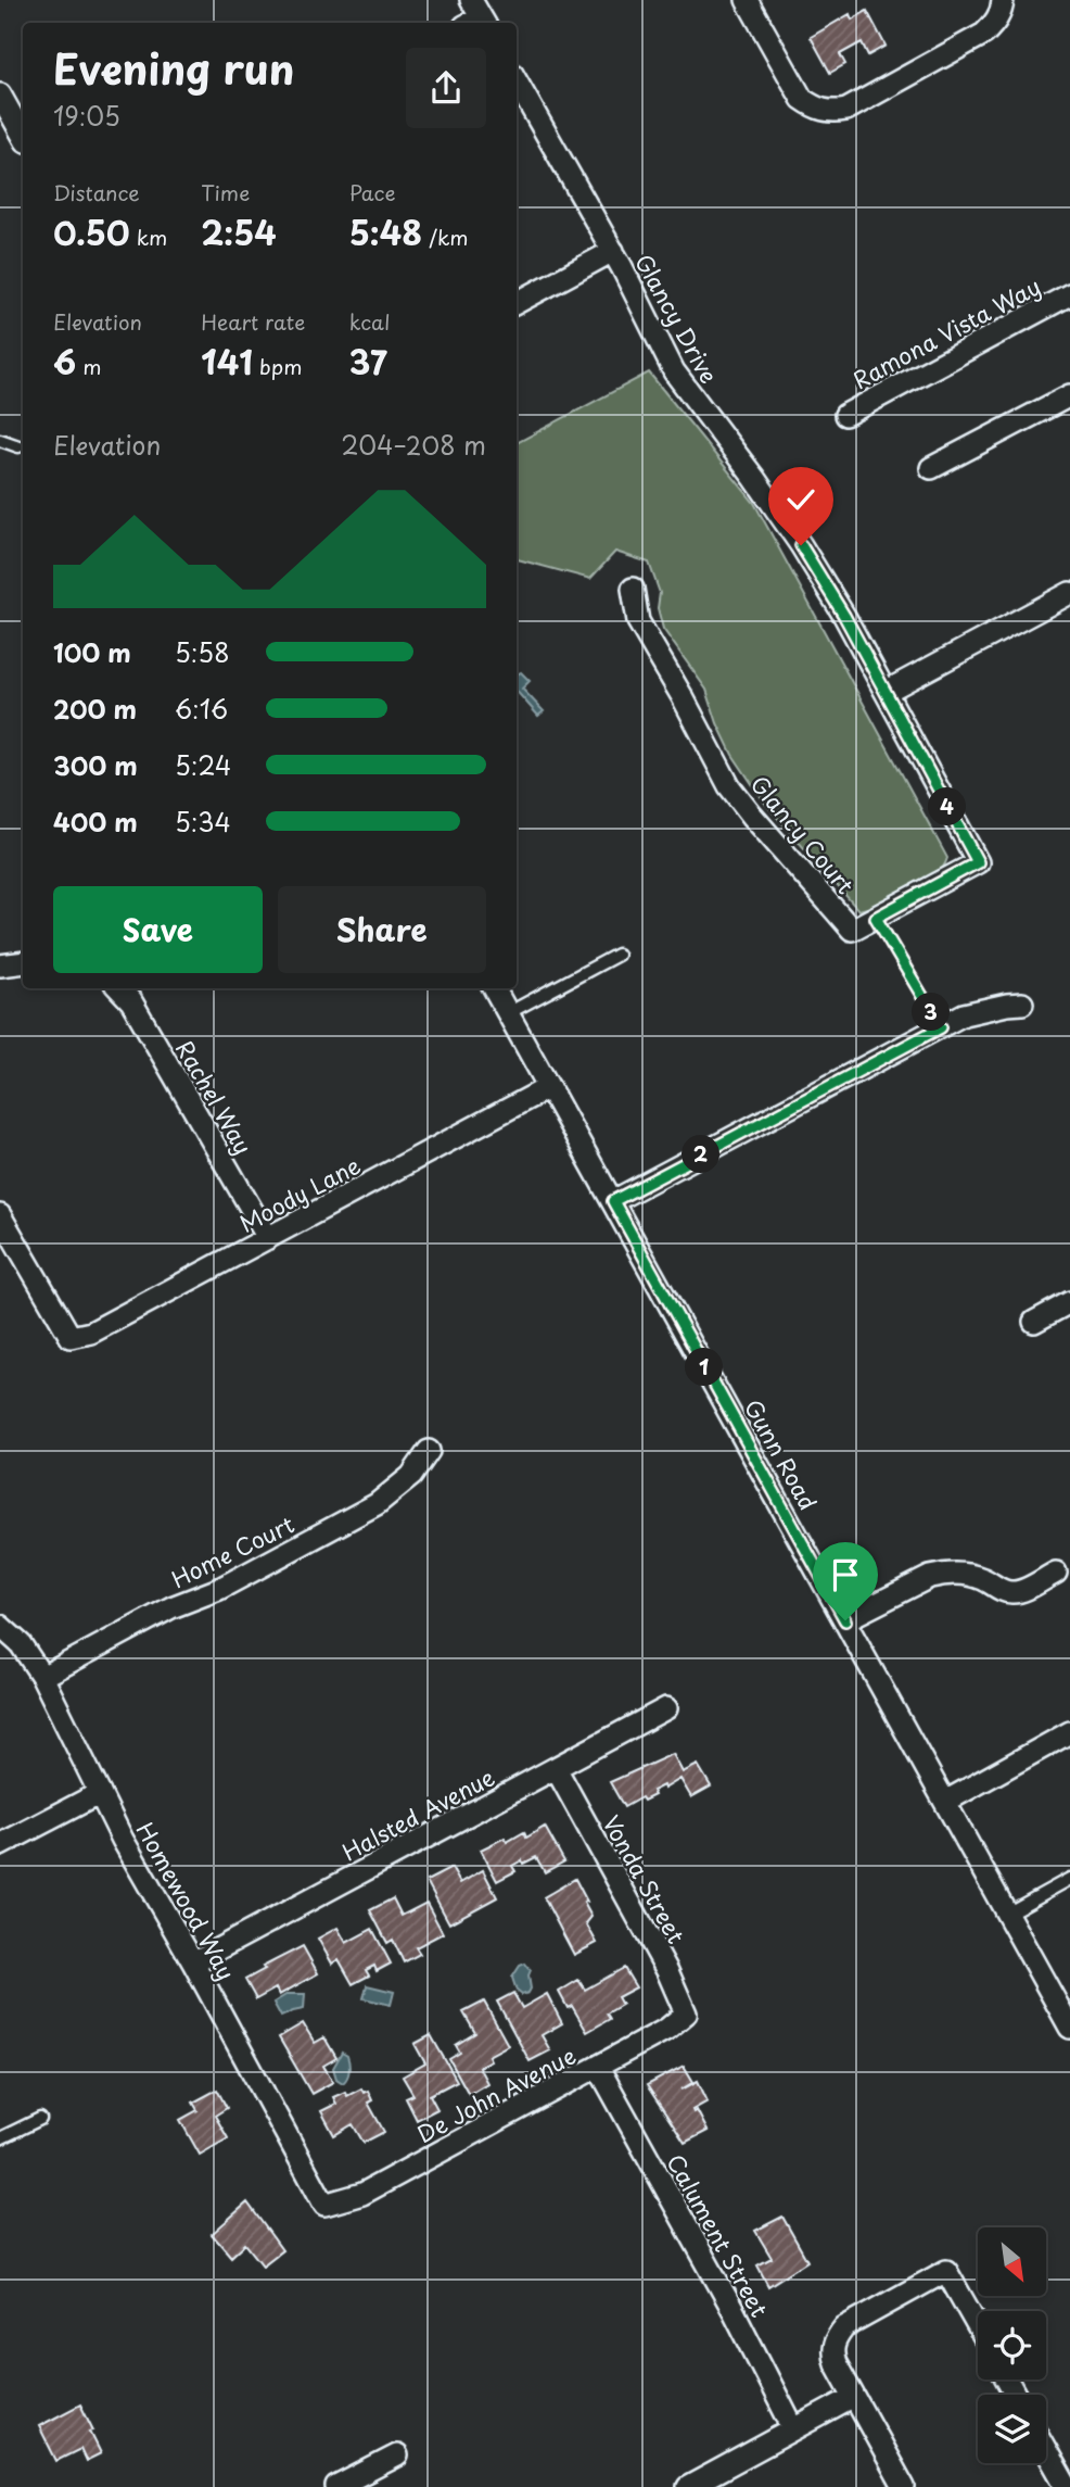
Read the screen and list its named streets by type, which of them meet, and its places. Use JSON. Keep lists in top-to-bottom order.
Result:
{
  "streets": {
    "street": [
      "Glancy Drive",
      "Ramona Vista Way",
      "Glancy Court",
      "Rachel Way",
      "Moody Lane",
      "Gunn Road",
      "Home Court",
      "Halsted Avenue",
      "Vonda Street",
      "Homewood Way",
      "De John Avenue",
      "Calument Street"
    ]
  },
  "crossings": [
    ["Glancy Drive", "Glancy Court"],
    ["Rachel Way", "Moody Lane"],
    ["Moody Lane", "Gunn Road"],
    ["Home Court", "Homewood Way"],
    ["Halsted Avenue", "Vonda Street"],
    ["Halsted Avenue", "Homewood Way"],
    ["Vonda Street", "De John Avenue"],
    ["Homewood Way", "De John Avenue"],
    ["De John Avenue", "Calument Street"]
  ],
  "north": "bottom right",
  "page": {
    "heading": ["Evening run", "19:05"],
    "stats": [
      ["Distance", "0.50 km"],
      ["Time", "2:54"],
      ["Pace", "5:48 /km"],
      ["Elevation", "6 m"],
      ["Heart rate", "141 bpm"],
      ["kcal", "37"]
    ],
    "chart": ["Elevation", "204–208 m"],
    "list": [
      {
        "name": "100 m",
        "note": "5:58"
      },
      {
        "name": "200 m",
        "note": "6:16"
      },
      {
        "name": "300 m",
        "note": "5:24"
      },
      {
        "name": "400 m",
        "note": "5:34"
      }
    ],
    "pins": [
      "4",
      "3",
      "2",
      "1"
    ],
    "buttons": ["Save", "Share"]
  }
}
